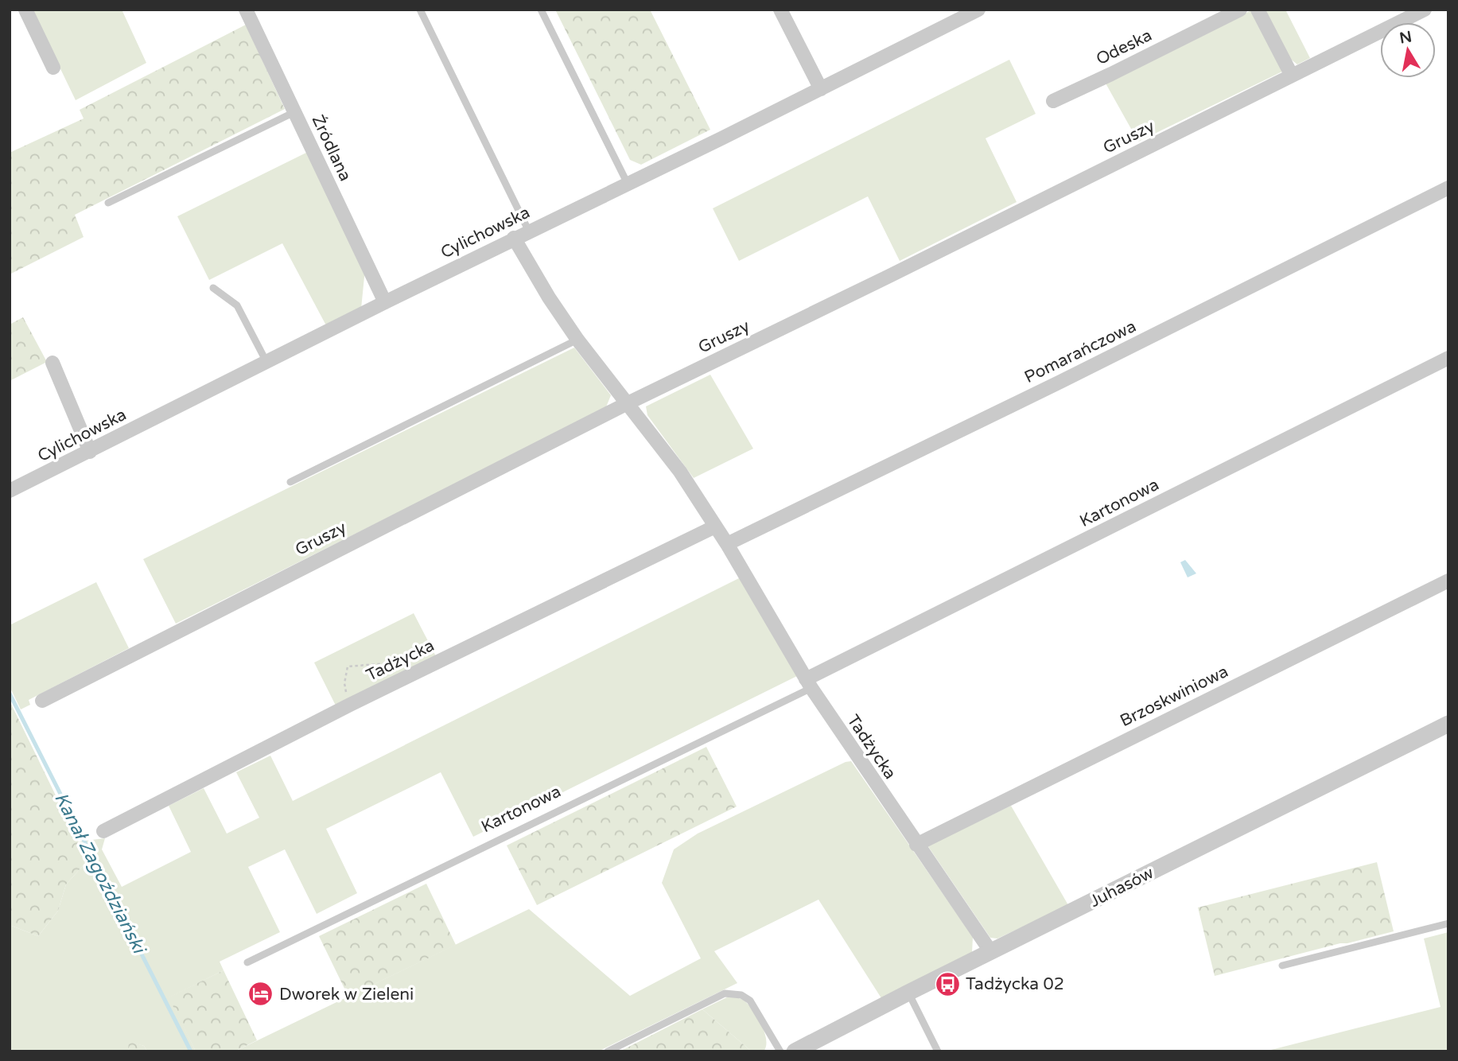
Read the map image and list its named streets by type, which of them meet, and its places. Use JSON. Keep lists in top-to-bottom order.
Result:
{
  "streets": {
    "street": [
      "Odeska",
      "Gruszy",
      "Źródlana",
      "Cylichowska",
      "Pomarańczowa",
      "Kartonowa",
      "Tadżycka",
      "Brzoskwiniowa",
      "Juhasów"
    ]
  },
  "crossings": [
    ["Gruszy", "Tadżycka"],
    ["Źródlana", "Cylichowska"],
    ["Cylichowska", "Tadżycka"],
    ["Pomarańczowa", "Tadżycka"],
    ["Kartonowa", "Tadżycka"],
    ["Tadżycka", "Brzoskwiniowa"],
    ["Tadżycka", "Juhasów"]
  ],
  "water": ["Kanał Zagoździański"],
  "places": {
    "bus stop": ["Tadżycka 02"],
    "hotel": ["Dworek w Zieleni"]
  },
  "north": "top"
}
